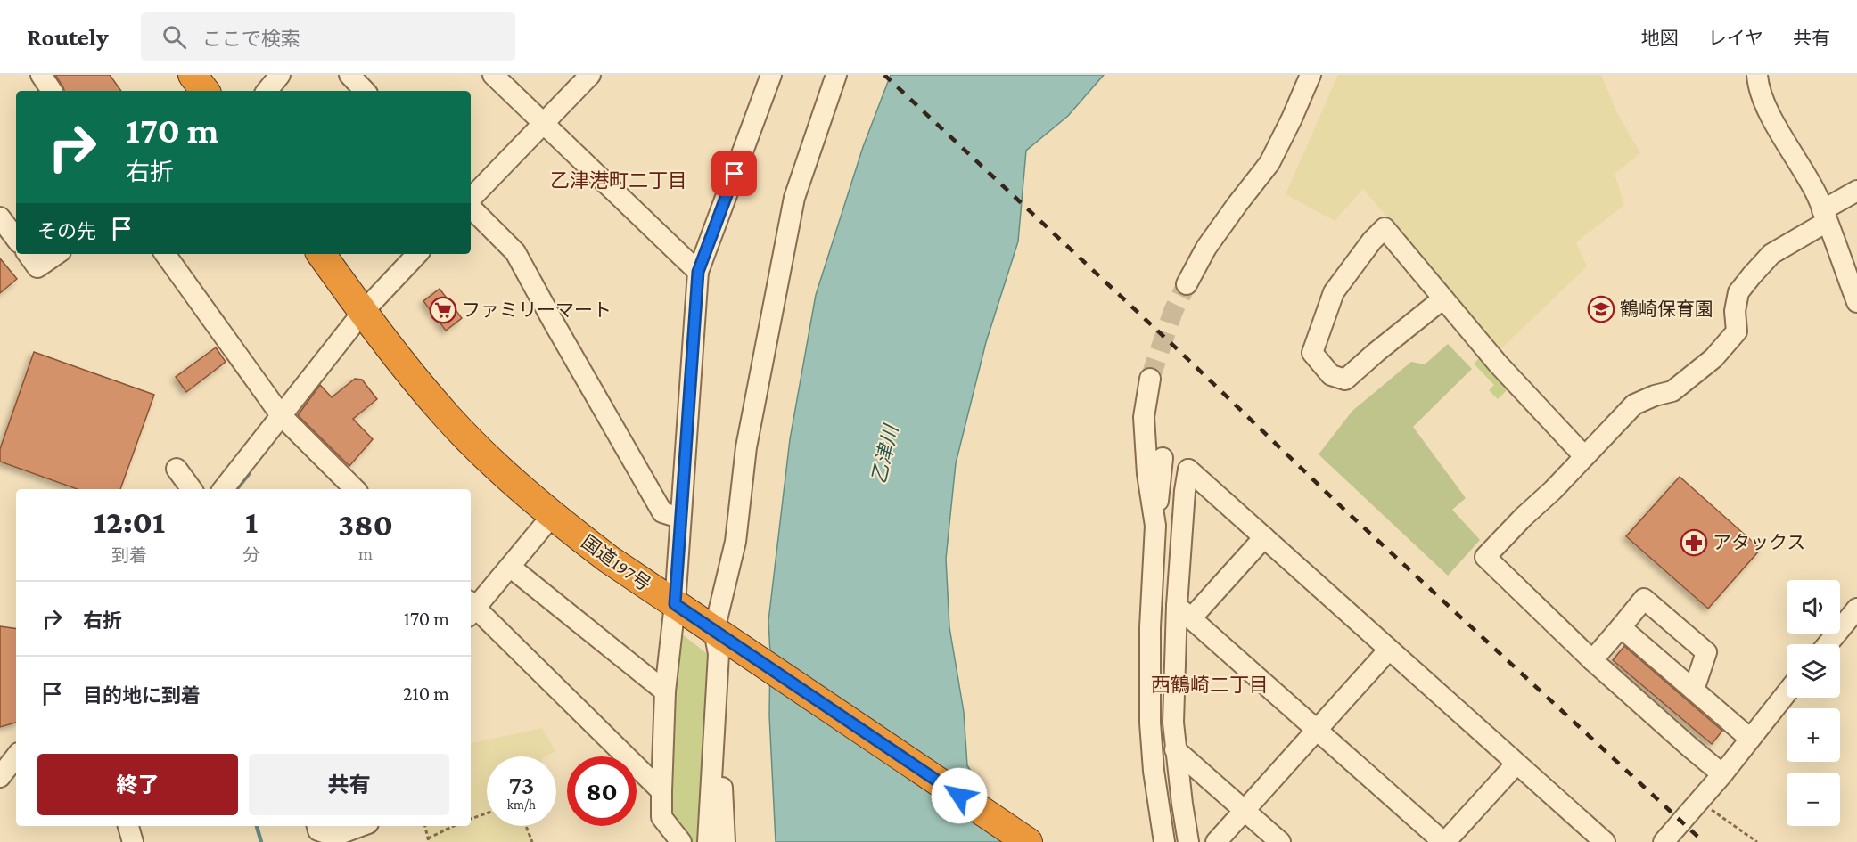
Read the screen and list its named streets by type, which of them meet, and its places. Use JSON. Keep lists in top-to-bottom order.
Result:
{
  "streets": {
    "highway": ["国道197号"]
  },
  "districts": ["乙津港町二丁目", "西鶴崎二丁目"],
  "water": ["乙津川"],
  "places": {
    "school or university": ["鶴崎保育園"],
    "supermarket": ["ファミリーマート"],
    "pharmacy": ["アタックス"]
  },
  "page": {
    "header": "Routely",
    "search": "ここで検索",
    "nav": ["地図", "レイヤ", "共有"],
    "turn": ["170 m", "右折"],
    "then": "その先",
    "eta": [
      "12:01",
      "到着",
      "1",
      "分",
      "380",
      "m"
    ],
    "map_buttons": ["+", "−"],
    "list": [
      {
        "name": "右折",
        "value": "170 m"
      },
      {
        "name": "目的地に到着",
        "value": "210 m"
      }
    ],
    "buttons": ["終了", "共有"],
    "speed": "73 km/h",
    "limit": "80"
  }
}
